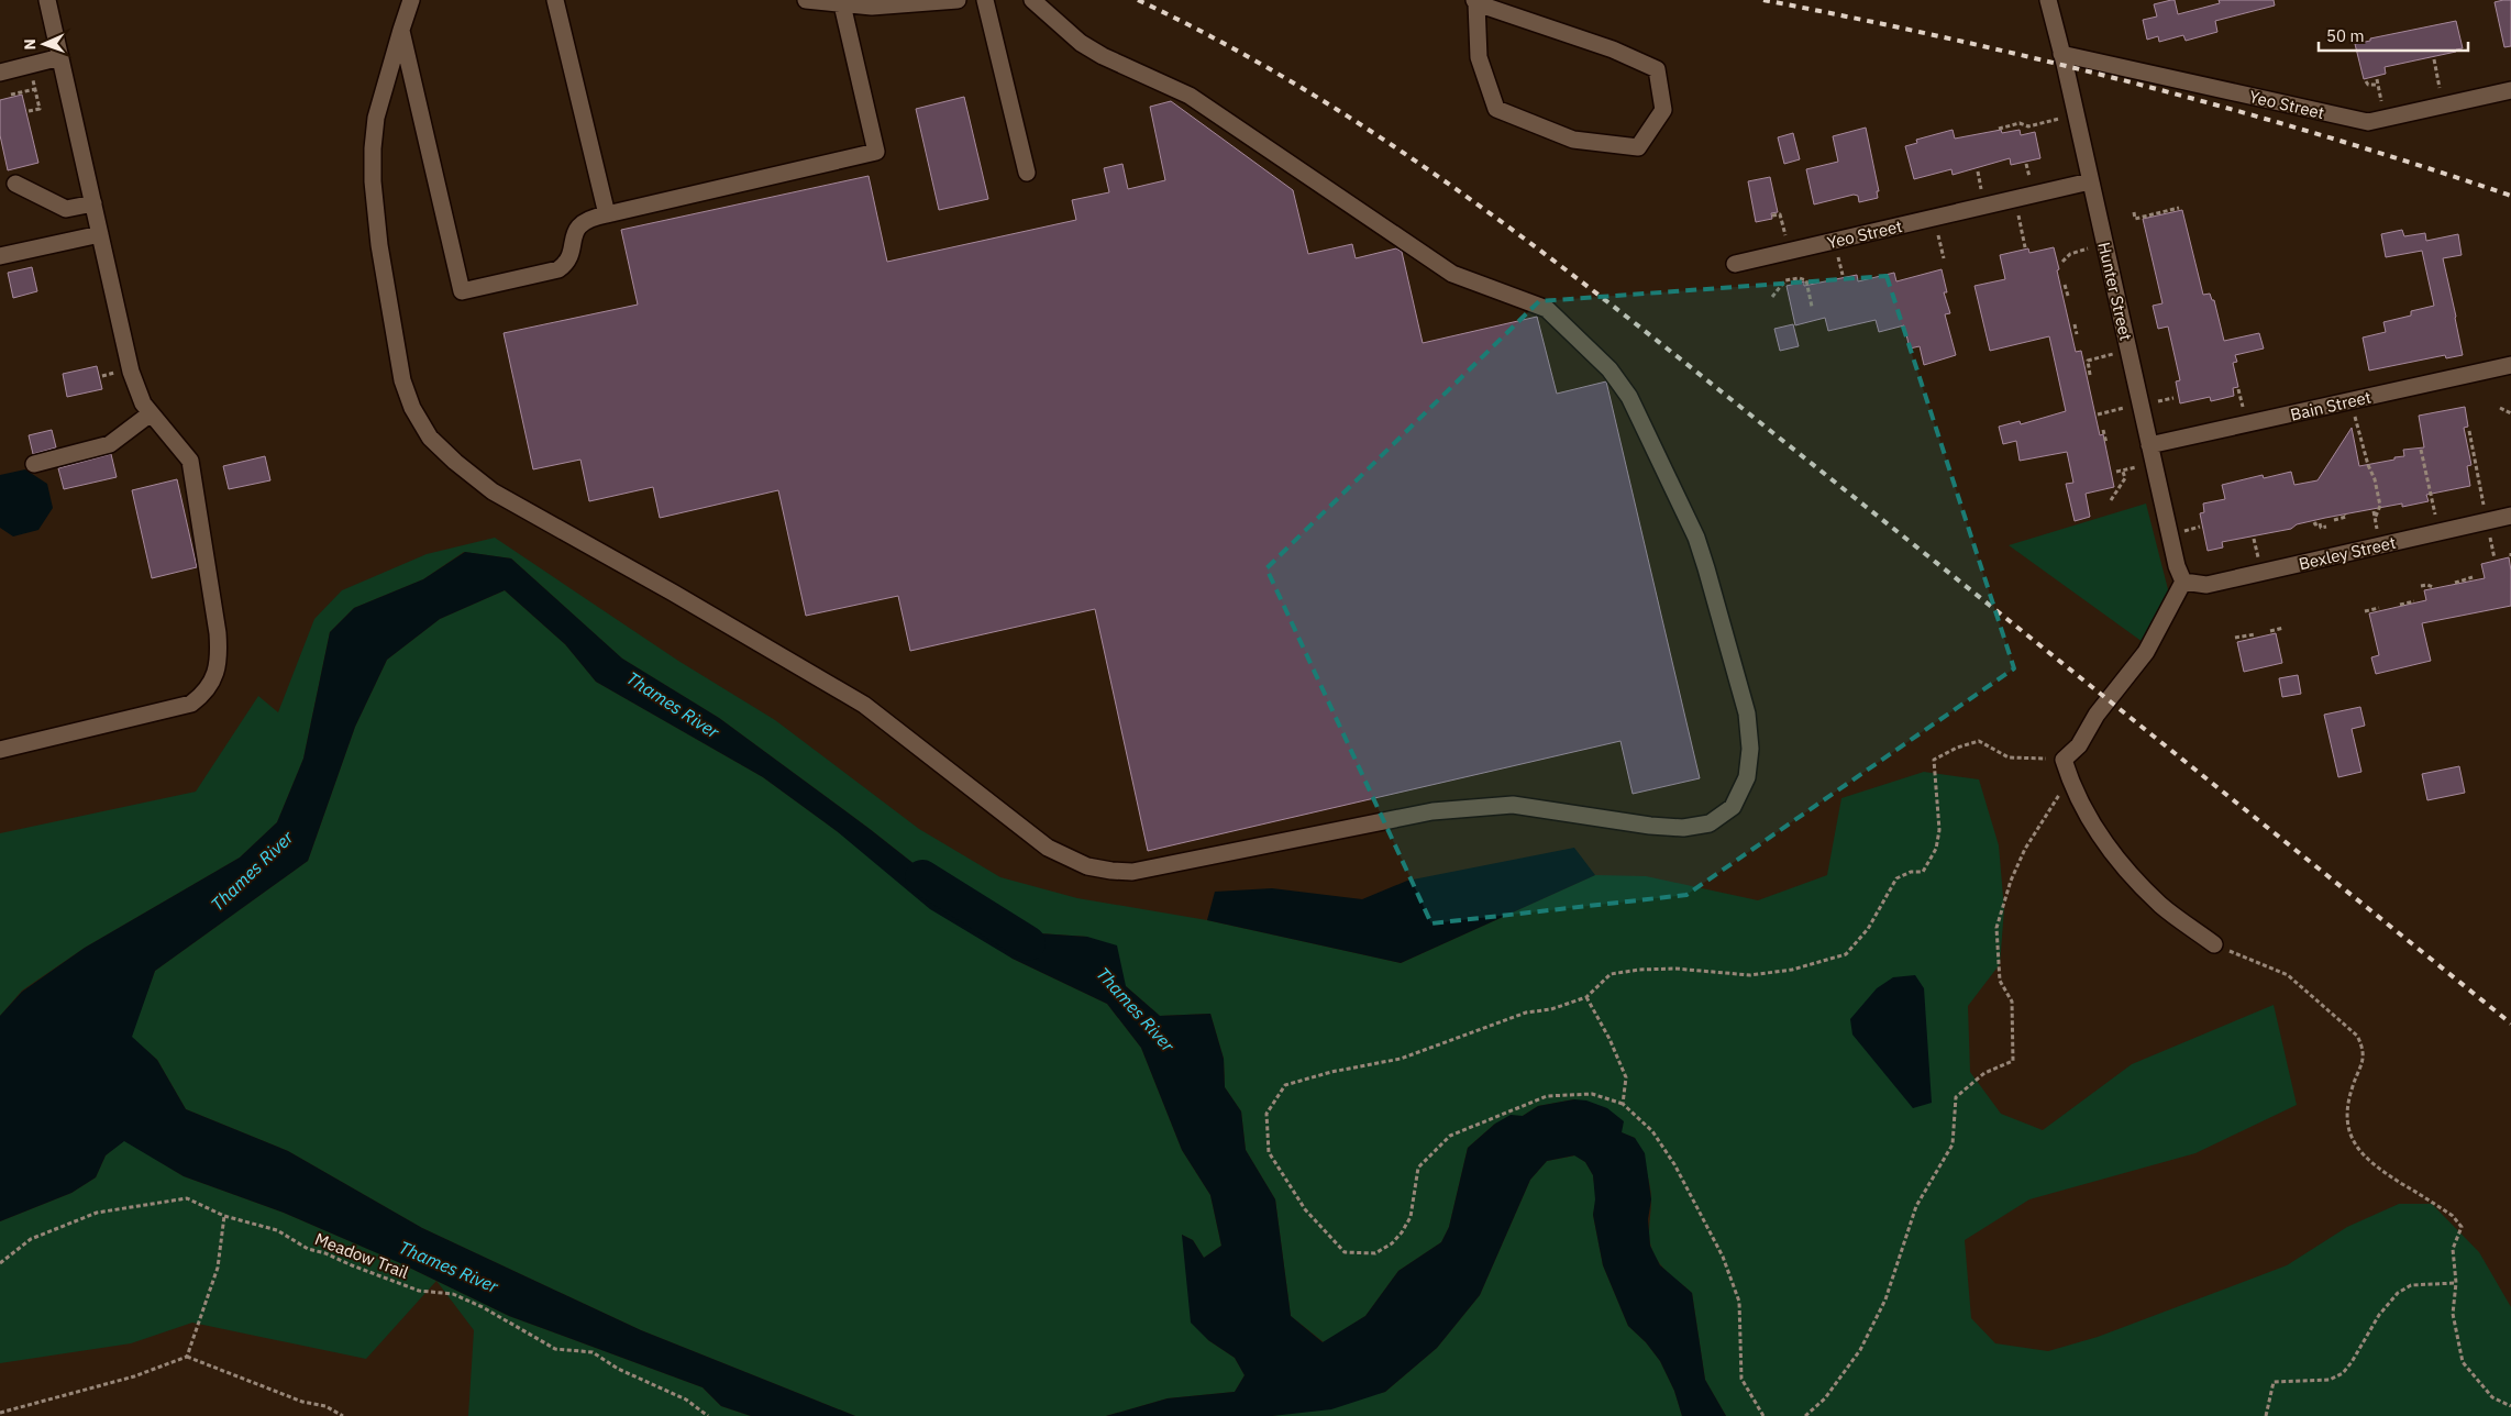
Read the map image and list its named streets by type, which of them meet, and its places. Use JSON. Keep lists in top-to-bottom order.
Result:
{
  "streets": {
    "street": [
      "Yeo Street",
      "Hunter Street",
      "Bain Street",
      "Bexley Street"
    ],
    "path": ["Meadow Trail"]
  },
  "crossings": [
    ["Yeo Street", "Hunter Street"],
    ["Hunter Street", "Bain Street"],
    ["Hunter Street", "Bexley Street"]
  ],
  "water": ["Thames River"],
  "scale_bar": "50 m",
  "north": "left"
}
